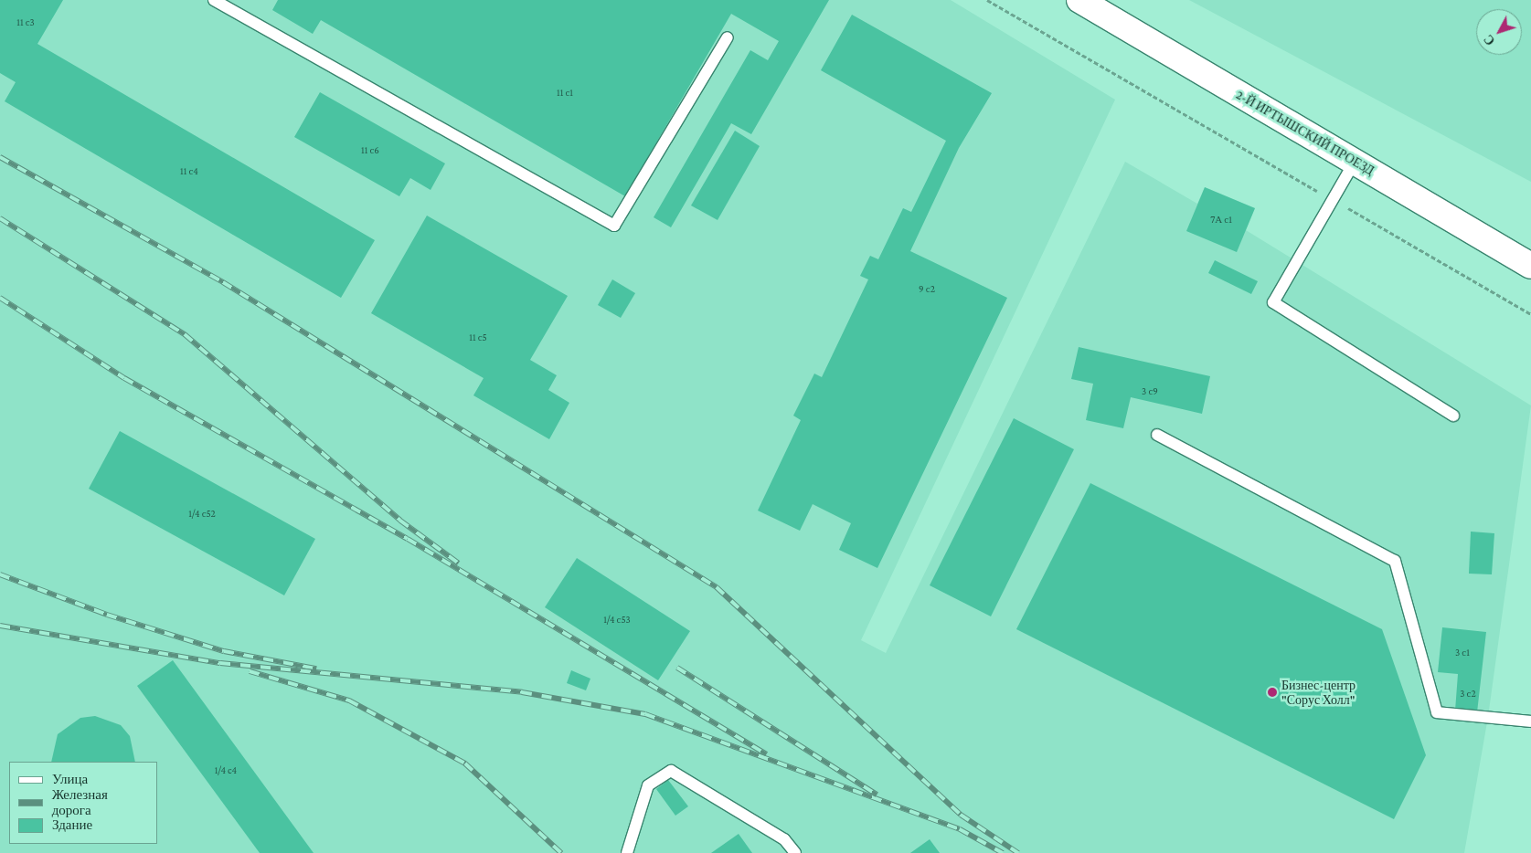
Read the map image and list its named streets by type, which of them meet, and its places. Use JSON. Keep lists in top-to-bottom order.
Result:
{
  "streets": {
    "main road": ["2-Й ИРТЫШСКИЙ ПРОЕЗД"]
  },
  "places": ["Бизнес-центр \"Сорус Холл\""],
  "house_numbers": [
    "11 с3",
    "11 с1",
    "11 с6",
    "11 с4",
    "7А с1",
    "9 с2",
    "11 с5",
    "3 с9",
    "1/4 с52",
    "1/4 с53",
    "3 с1",
    "3 с2",
    "1/4 c4"
  ],
  "legend": ["Улица", "Железная дорога", "Здание"],
  "north": "bottom left"
}
